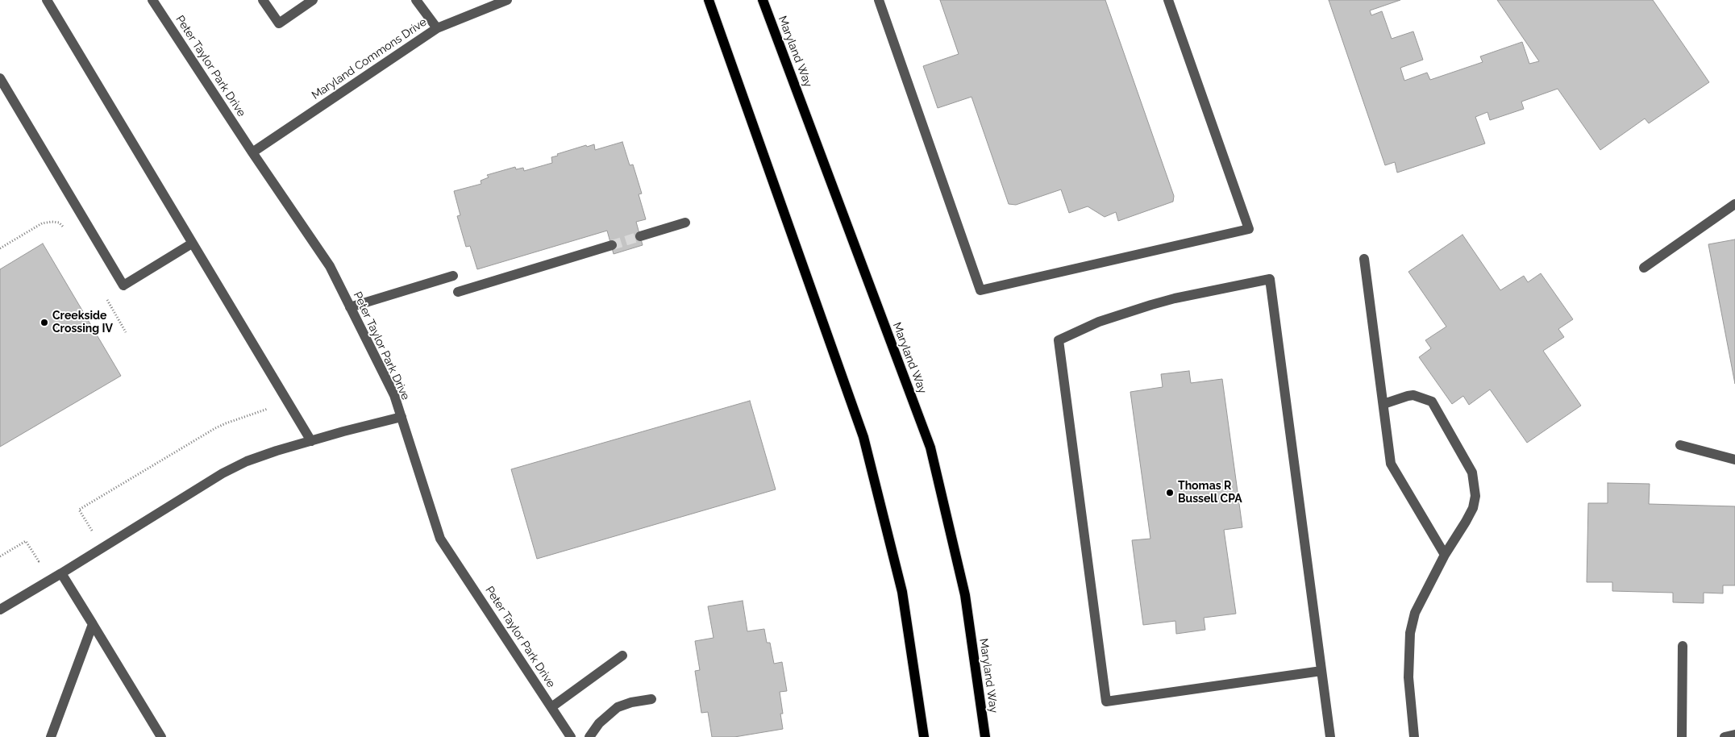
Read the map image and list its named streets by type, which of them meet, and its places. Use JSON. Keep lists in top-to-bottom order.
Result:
{
  "streets": {
    "main road": ["Maryland Way"],
    "street": ["Maryland Commons Drive", "Peter Taylor Park Drive"]
  },
  "crossings": [
    ["Maryland Commons Drive", "Peter Taylor Park Drive"]
  ],
  "places": ["Creekside Crossing IV", "Thomas R Bussell CPA"]
}
